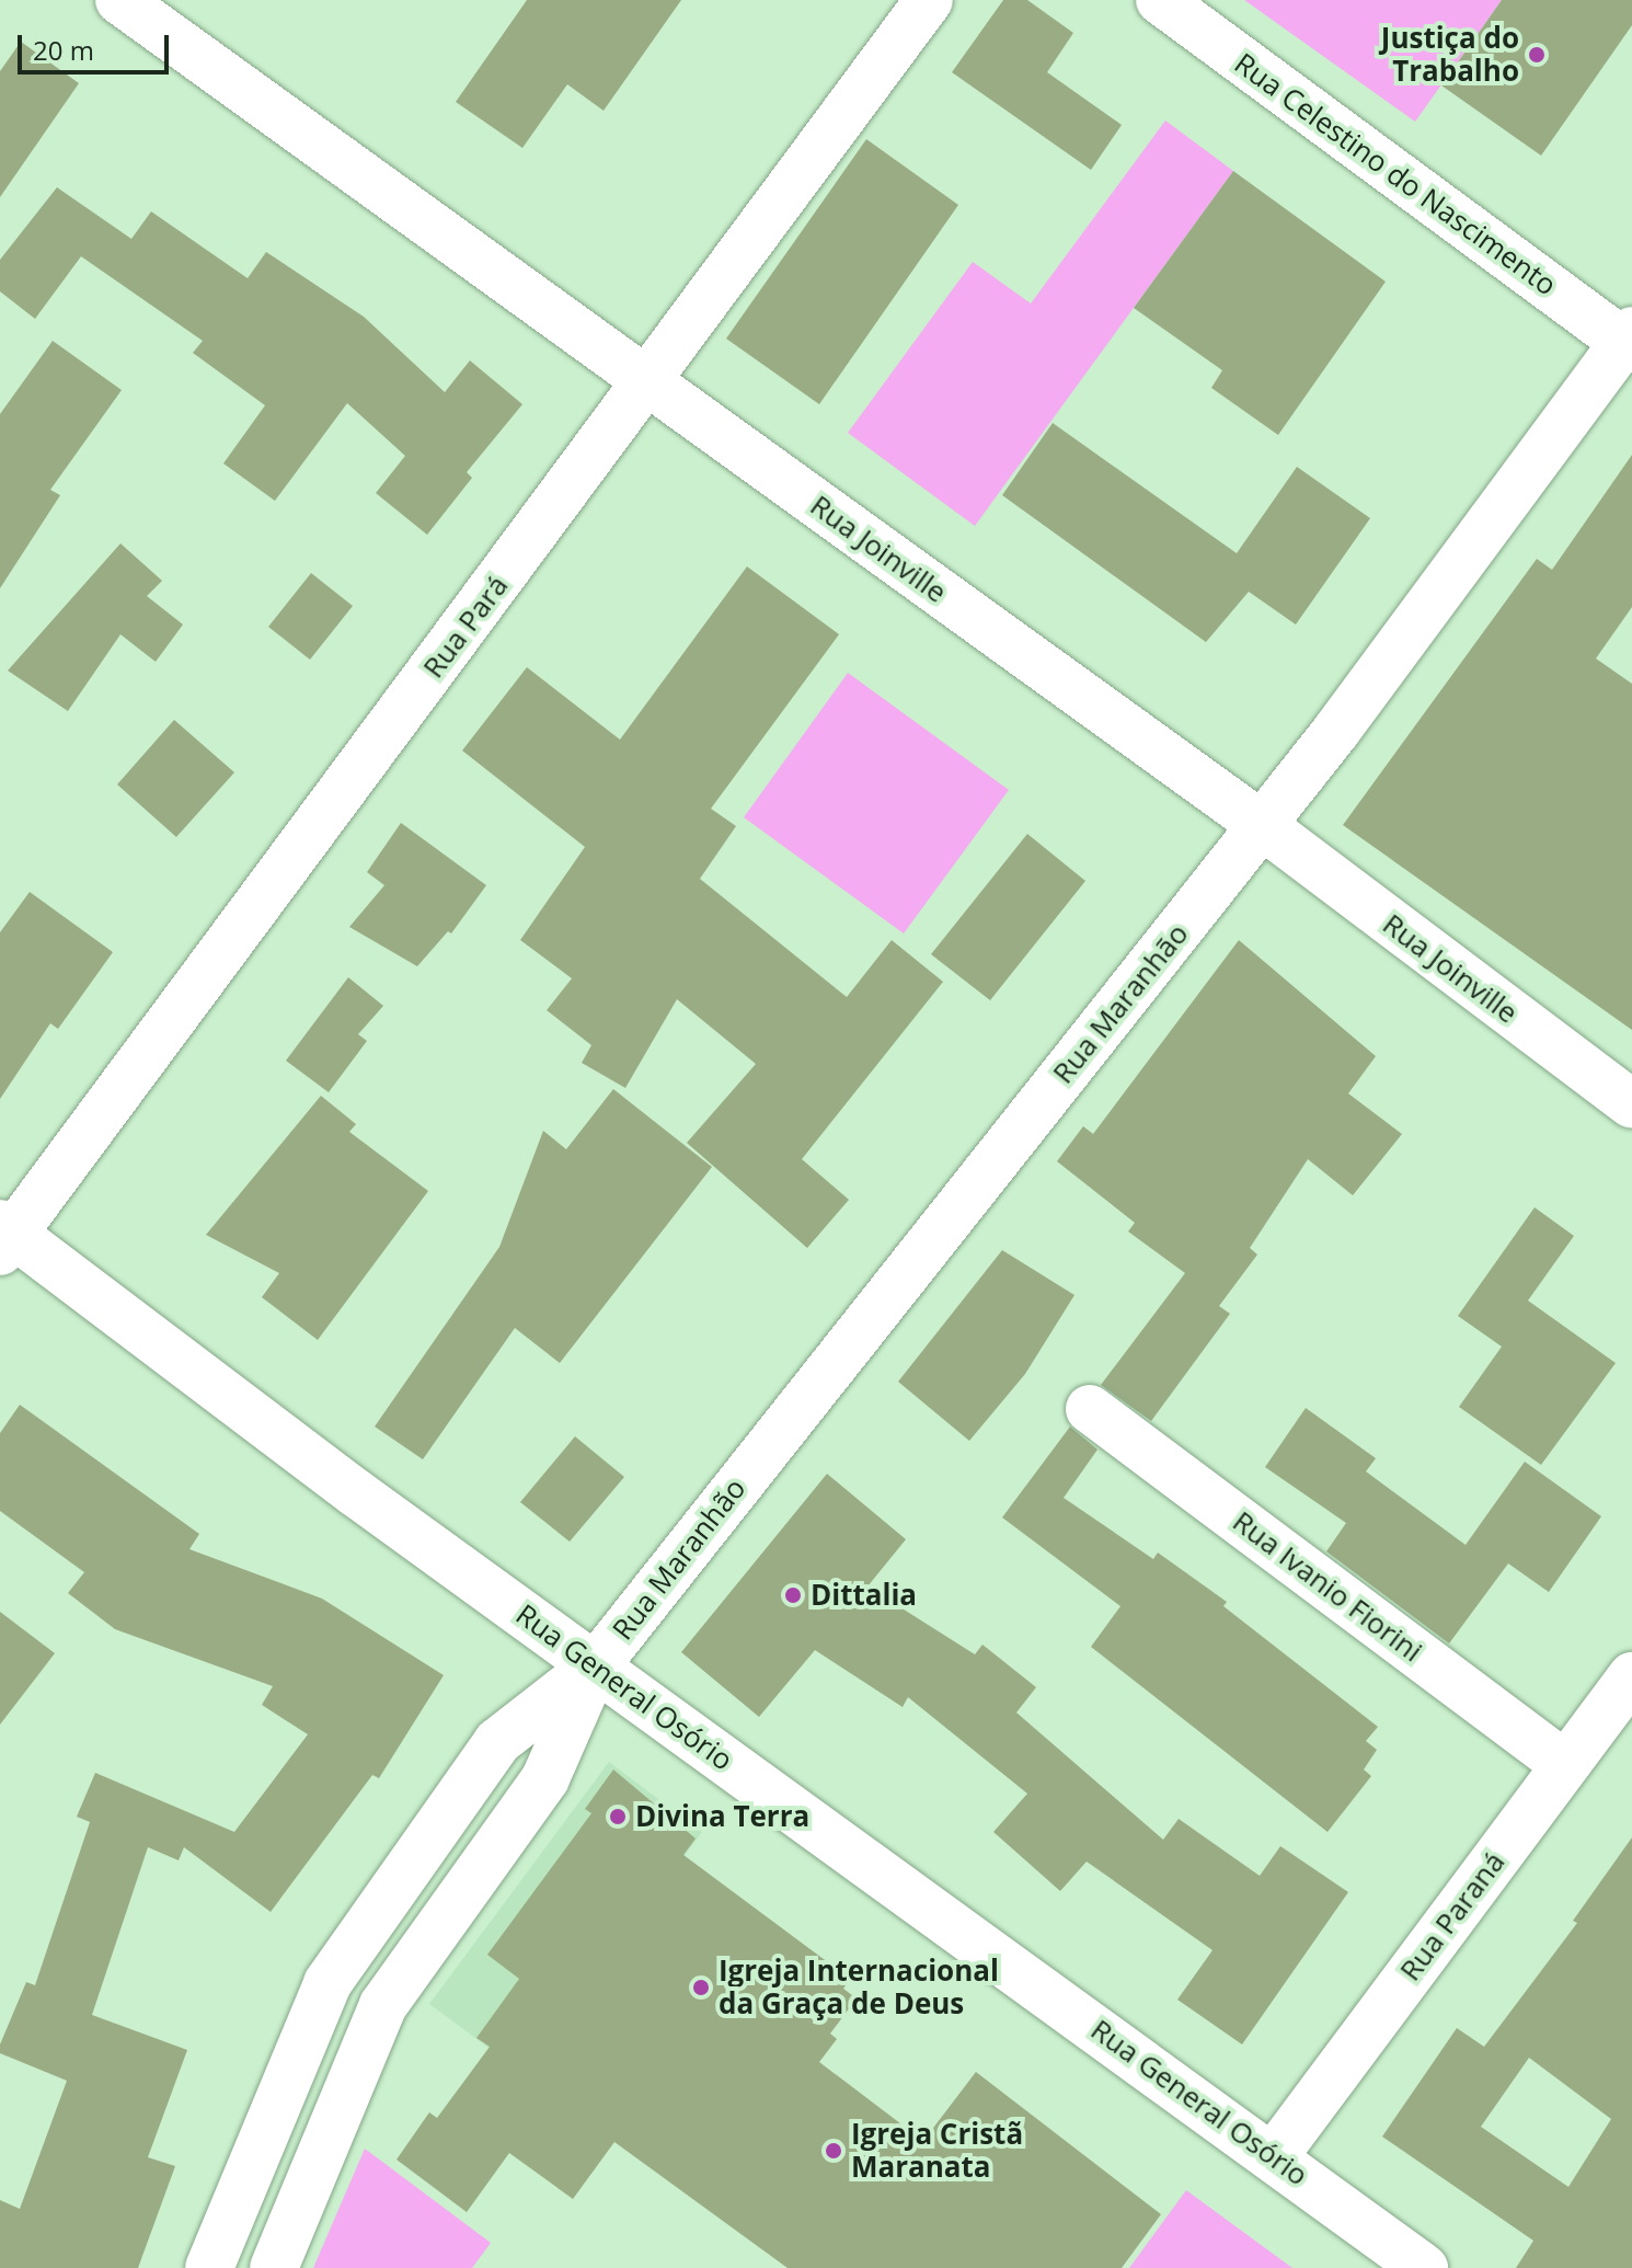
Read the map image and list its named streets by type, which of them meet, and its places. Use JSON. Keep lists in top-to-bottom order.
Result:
{
  "streets": {
    "street": [
      "Rua Celestino do Nascimento",
      "Rua Joinville",
      "Rua Pará",
      "Rua Maranhão",
      "Rua Ivanio Fiorini",
      "Rua General Osório",
      "Rua Paraná"
    ]
  },
  "crossings": [
    ["Rua Celestino do Nascimento", "Rua Maranhão"],
    ["Rua Joinville", "Rua Pará"],
    ["Rua Joinville", "Rua Maranhão"],
    ["Rua Pará", "Rua General Osório"],
    ["Rua Maranhão", "Rua General Osório"],
    ["Rua Ivanio Fiorini", "Rua Paraná"],
    ["Rua General Osório", "Rua Paraná"]
  ],
  "places": [
    "Justiça do Trabalho",
    "Dittalia",
    "Divina Terra",
    "Igreja Internacional da Graça de Deus",
    "Igreja Cristã Maranata"
  ],
  "scale_bar": "20 m"
}
